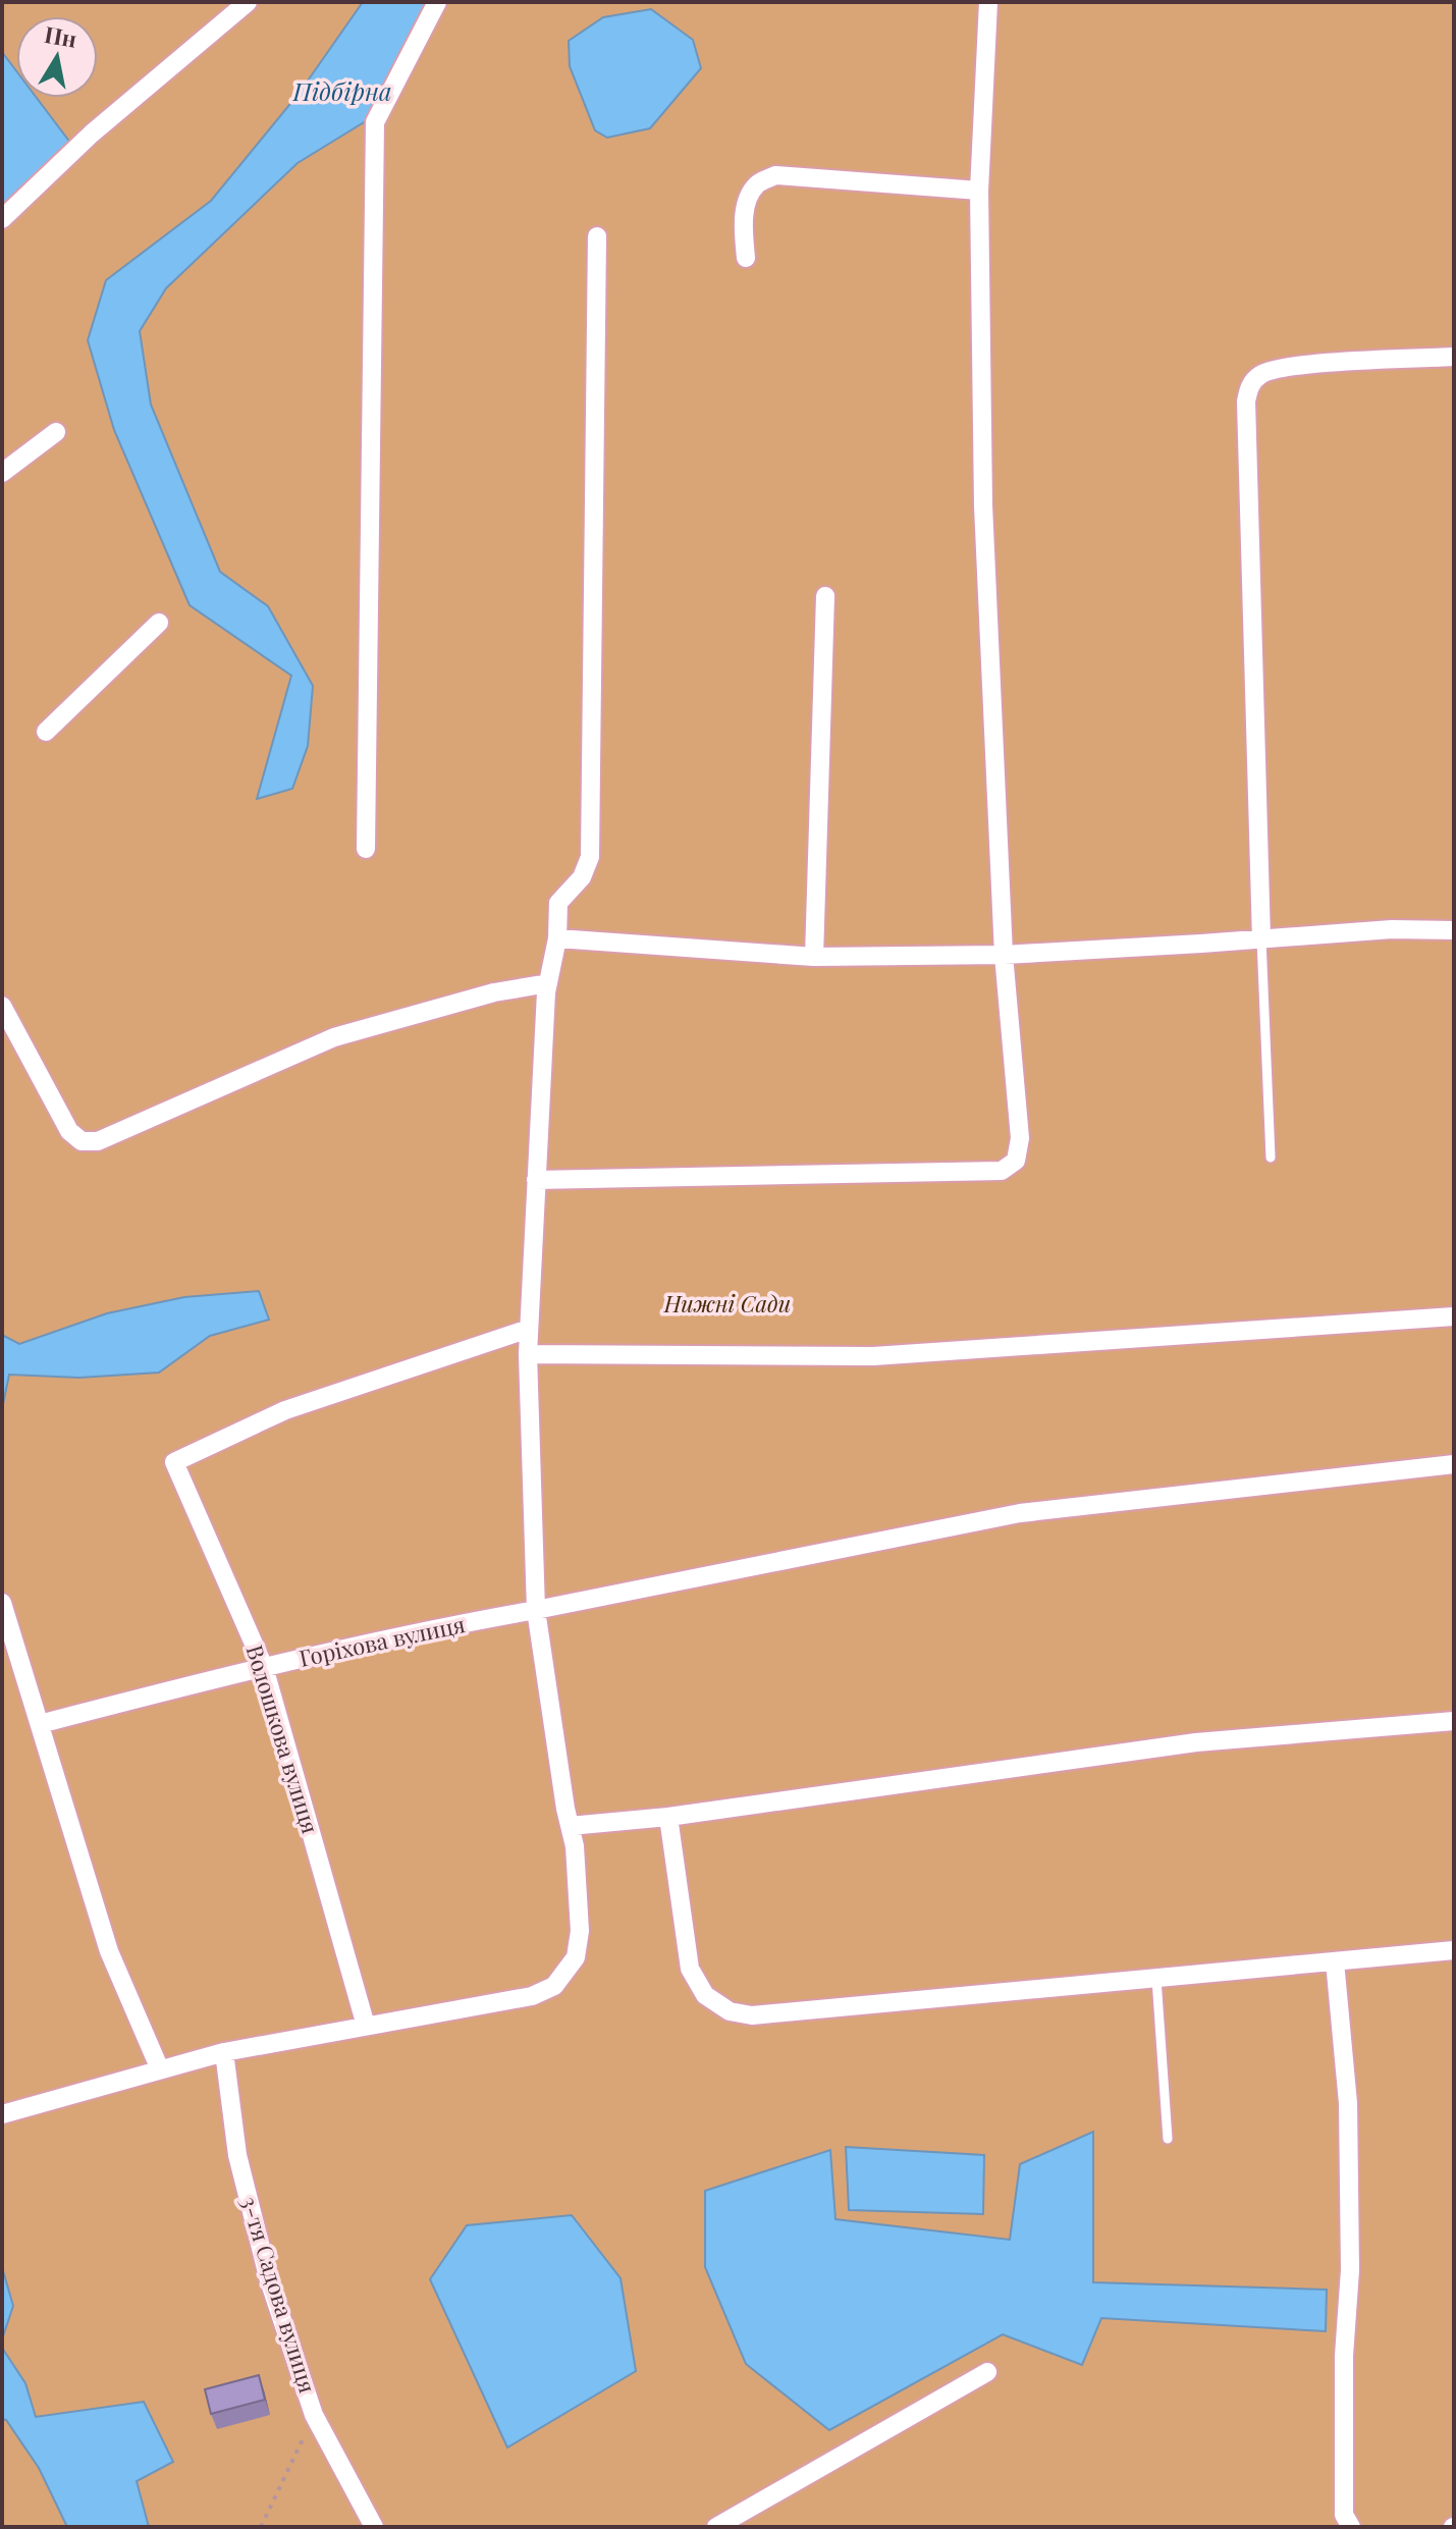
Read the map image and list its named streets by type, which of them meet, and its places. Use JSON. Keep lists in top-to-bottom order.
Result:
{
  "streets": {
    "street": ["Горіхова вулиця", "Волошкова вулиця", "3-тя Садова вулиця"]
  },
  "crossings": [
    ["Горіхова вулиця", "Волошкова вулиця"]
  ],
  "water": ["Підбірна"],
  "parks": ["Нижні Сади"],
  "north": "top"
}
